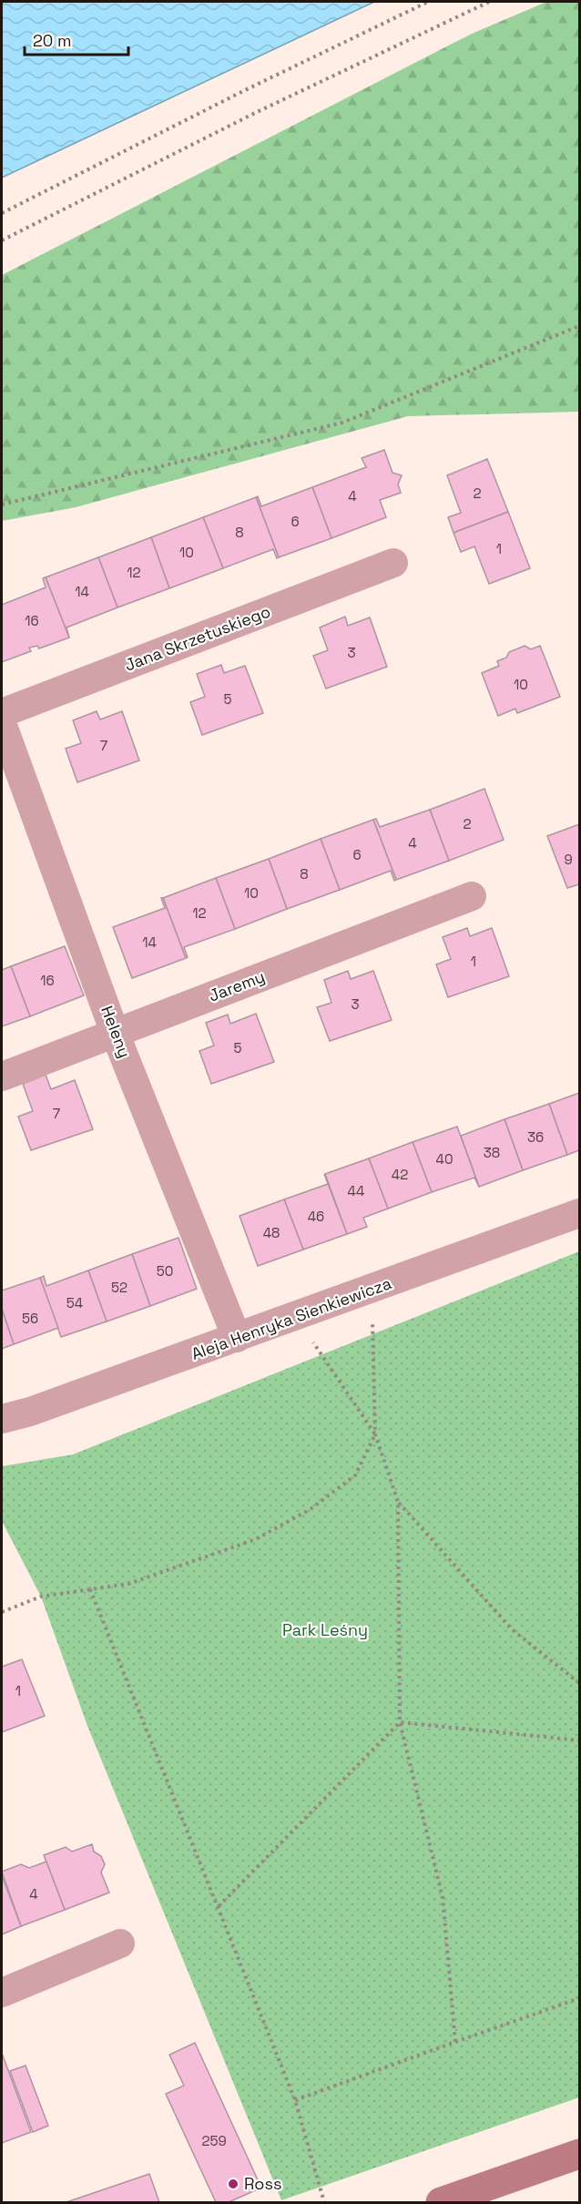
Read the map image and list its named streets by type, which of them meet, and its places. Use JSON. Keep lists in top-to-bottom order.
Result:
{
  "streets": {
    "street": [
      "Jana Skrzetuskiego",
      "Jaremy",
      "Heleny",
      "Aleja Henryka Sienkiewicza"
    ]
  },
  "crossings": [
    ["Jaremy", "Heleny"],
    ["Heleny", "Aleja Henryka Sienkiewicza"]
  ],
  "parks": ["Park Leśny"],
  "places": ["Ross"],
  "house_numbers": [
    "2",
    "4",
    "6",
    "8",
    "1",
    "10",
    "12",
    "14",
    "16",
    "3",
    "10",
    "5",
    "7",
    "2",
    "4",
    "6",
    "9",
    "8",
    "10",
    "12",
    "14",
    "1",
    "16",
    "3",
    "5",
    "7",
    "36",
    "38",
    "40",
    "42",
    "44",
    "46",
    "48",
    "50",
    "52",
    "54",
    "56",
    "1",
    "4",
    "259"
  ],
  "scale_bar": "20 m"
}
